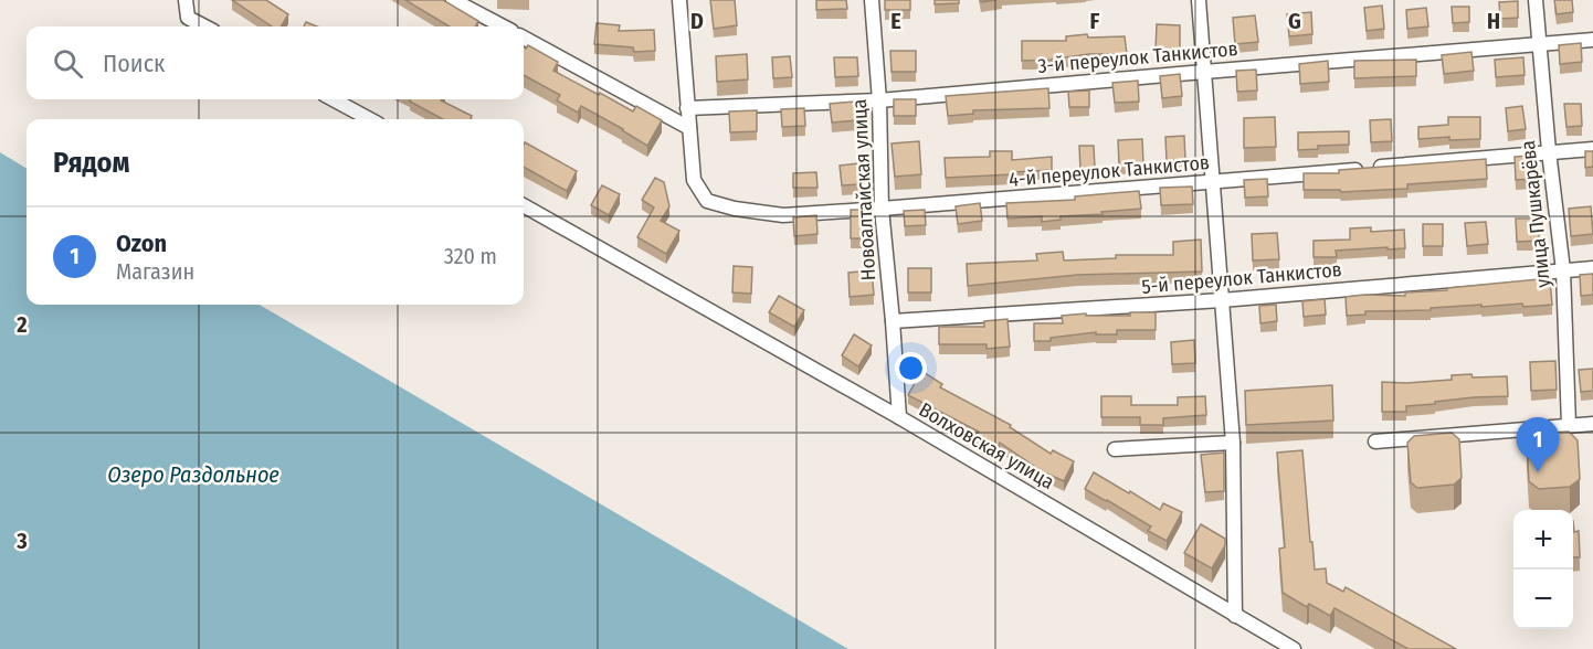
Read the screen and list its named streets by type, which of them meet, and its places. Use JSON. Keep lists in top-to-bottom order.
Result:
{
  "streets": {
    "street": [
      "3-й переулок Танкистов",
      "4-й переулок Танкистов",
      "Новоалтайская улица",
      "улица Пушкарёва",
      "5-й переулок Танкистов",
      "Волховская улица"
    ]
  },
  "crossings": [
    ["3-й переулок Танкистов", "4-й переулок Танкистов"],
    ["3-й переулок Танкистов", "Новоалтайская улица"],
    ["3-й переулок Танкистов", "улица Пушкарёва"],
    ["4-й переулок Танкистов", "Новоалтайская улица"],
    ["4-й переулок Танкистов", "улица Пушкарёва"],
    ["Новоалтайская улица", "5-й переулок Танкистов"],
    ["Новоалтайская улица", "Волховская улица"],
    ["улица Пушкарёва", "5-й переулок Танкистов"]
  ],
  "water": ["Озеро Раздольное"],
  "page": {
    "search": "Поиск",
    "heading": "Рядом",
    "list": [
      {
        "mark": "1",
        "name": "Ozon",
        "note": "Магазин",
        "value": "320 m"
      }
    ],
    "pins": "1",
    "map_buttons": ["+", "−"]
  },
  "grid": {
    "columns": [
      "D",
      "E",
      "F",
      "G",
      "H"
    ],
    "rows": ["2", "3"]
  }
}
